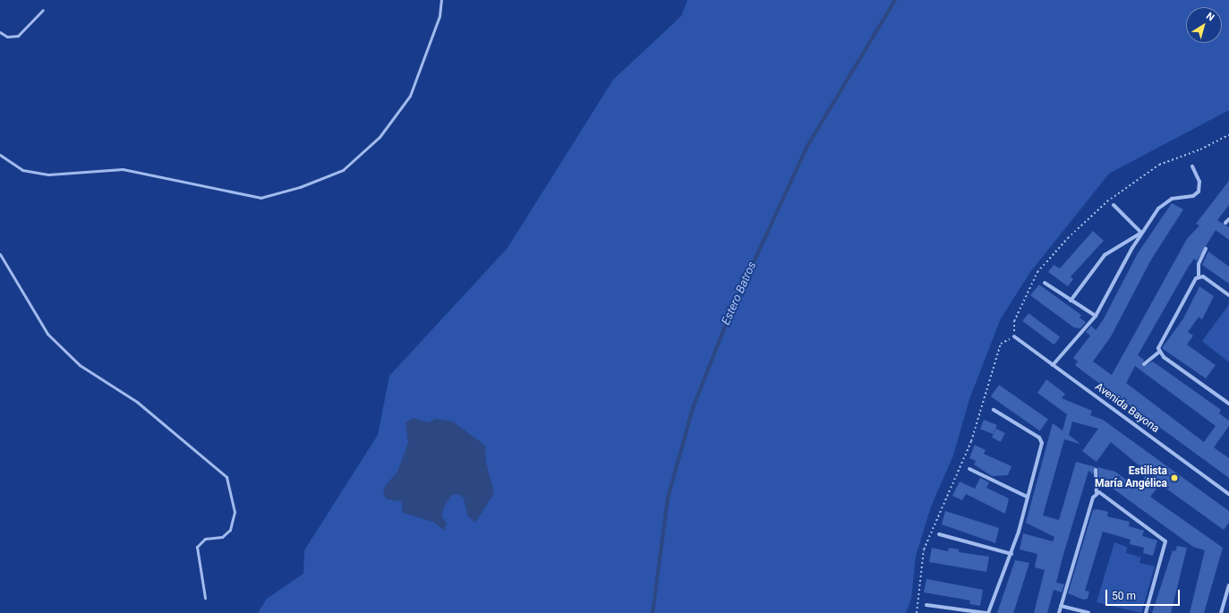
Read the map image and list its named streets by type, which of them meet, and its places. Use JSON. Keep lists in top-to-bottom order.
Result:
{
  "streets": {
    "street": ["Avenida Bayona"]
  },
  "water": ["Estero Batros"],
  "places": ["Estilista María Angélica"],
  "scale_bar": "50 m",
  "north": "top right"
}
